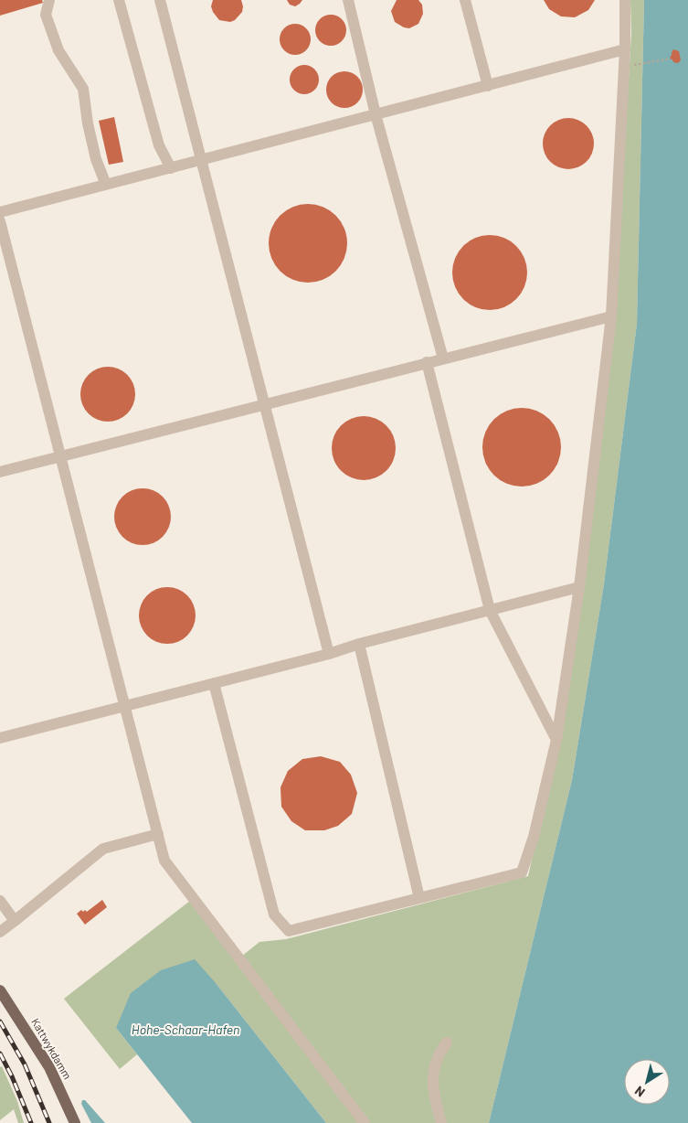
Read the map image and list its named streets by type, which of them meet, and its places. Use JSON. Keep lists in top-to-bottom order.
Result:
{
  "streets": {
    "main road": ["Kattwykdamm"]
  },
  "water": ["Hohe-Schaar-Hafen"],
  "north": "bottom left"
}
